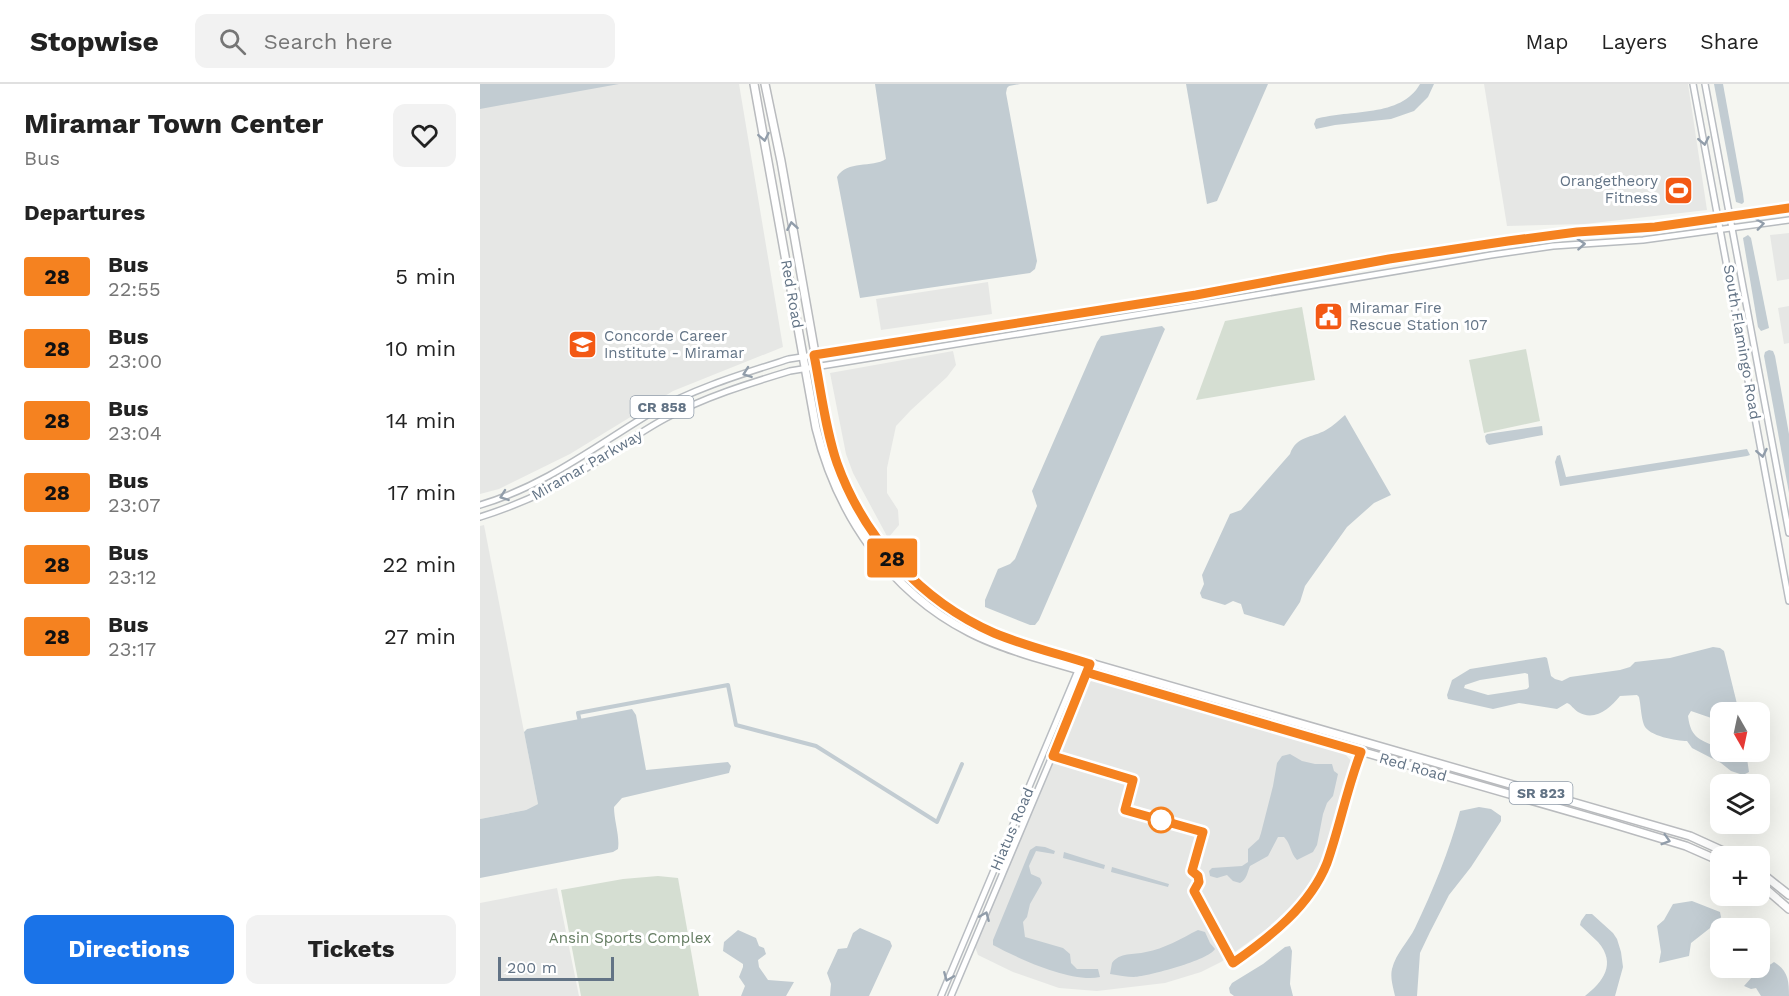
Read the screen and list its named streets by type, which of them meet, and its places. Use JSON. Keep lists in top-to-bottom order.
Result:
{
  "streets": {
    "highway": ["Red Road", "SR 823"],
    "main road": [
      "South Flamingo Road",
      "CR 858",
      "Miramar Parkway",
      "Hiatus Road"
    ]
  },
  "crossings": [
    ["Red Road", "Miramar Parkway"],
    ["Red Road", "Hiatus Road"],
    ["South Flamingo Road", "Miramar Parkway"]
  ],
  "parks": ["Ansin Sports Complex"],
  "places": {
    "sports": ["Orangetheory Fitness"],
    "public building": ["Miramar Fire Rescue Station 107"],
    "school or university": ["Concorde Career Institute - Miramar"]
  },
  "lines": ["bus line 28"],
  "scale_bar": "200 m",
  "north": "bottom",
  "page": {
    "header": "Stopwise",
    "search": "Search here",
    "nav": ["Map", "Layers", "Share"],
    "heading": [
      ["Miramar Town Center", "Bus"],
      "Departures"
    ],
    "on_map": "28",
    "list": [
      {
        "mark": "28",
        "name": "Bus",
        "note": "22:55",
        "value": "5 min"
      },
      {
        "mark": "28",
        "name": "Bus",
        "note": "23:00",
        "value": "10 min"
      },
      {
        "mark": "28",
        "name": "Bus",
        "note": "23:04",
        "value": "14 min"
      },
      {
        "mark": "28",
        "name": "Bus",
        "note": "23:07",
        "value": "17 min"
      },
      {
        "mark": "28",
        "name": "Bus",
        "note": "23:12",
        "value": "22 min"
      },
      {
        "mark": "28",
        "name": "Bus",
        "note": "23:17",
        "value": "27 min"
      }
    ],
    "map_buttons": ["+", "−"],
    "buttons": ["Directions", "Tickets"],
    "scale": "200 m"
  }
}
